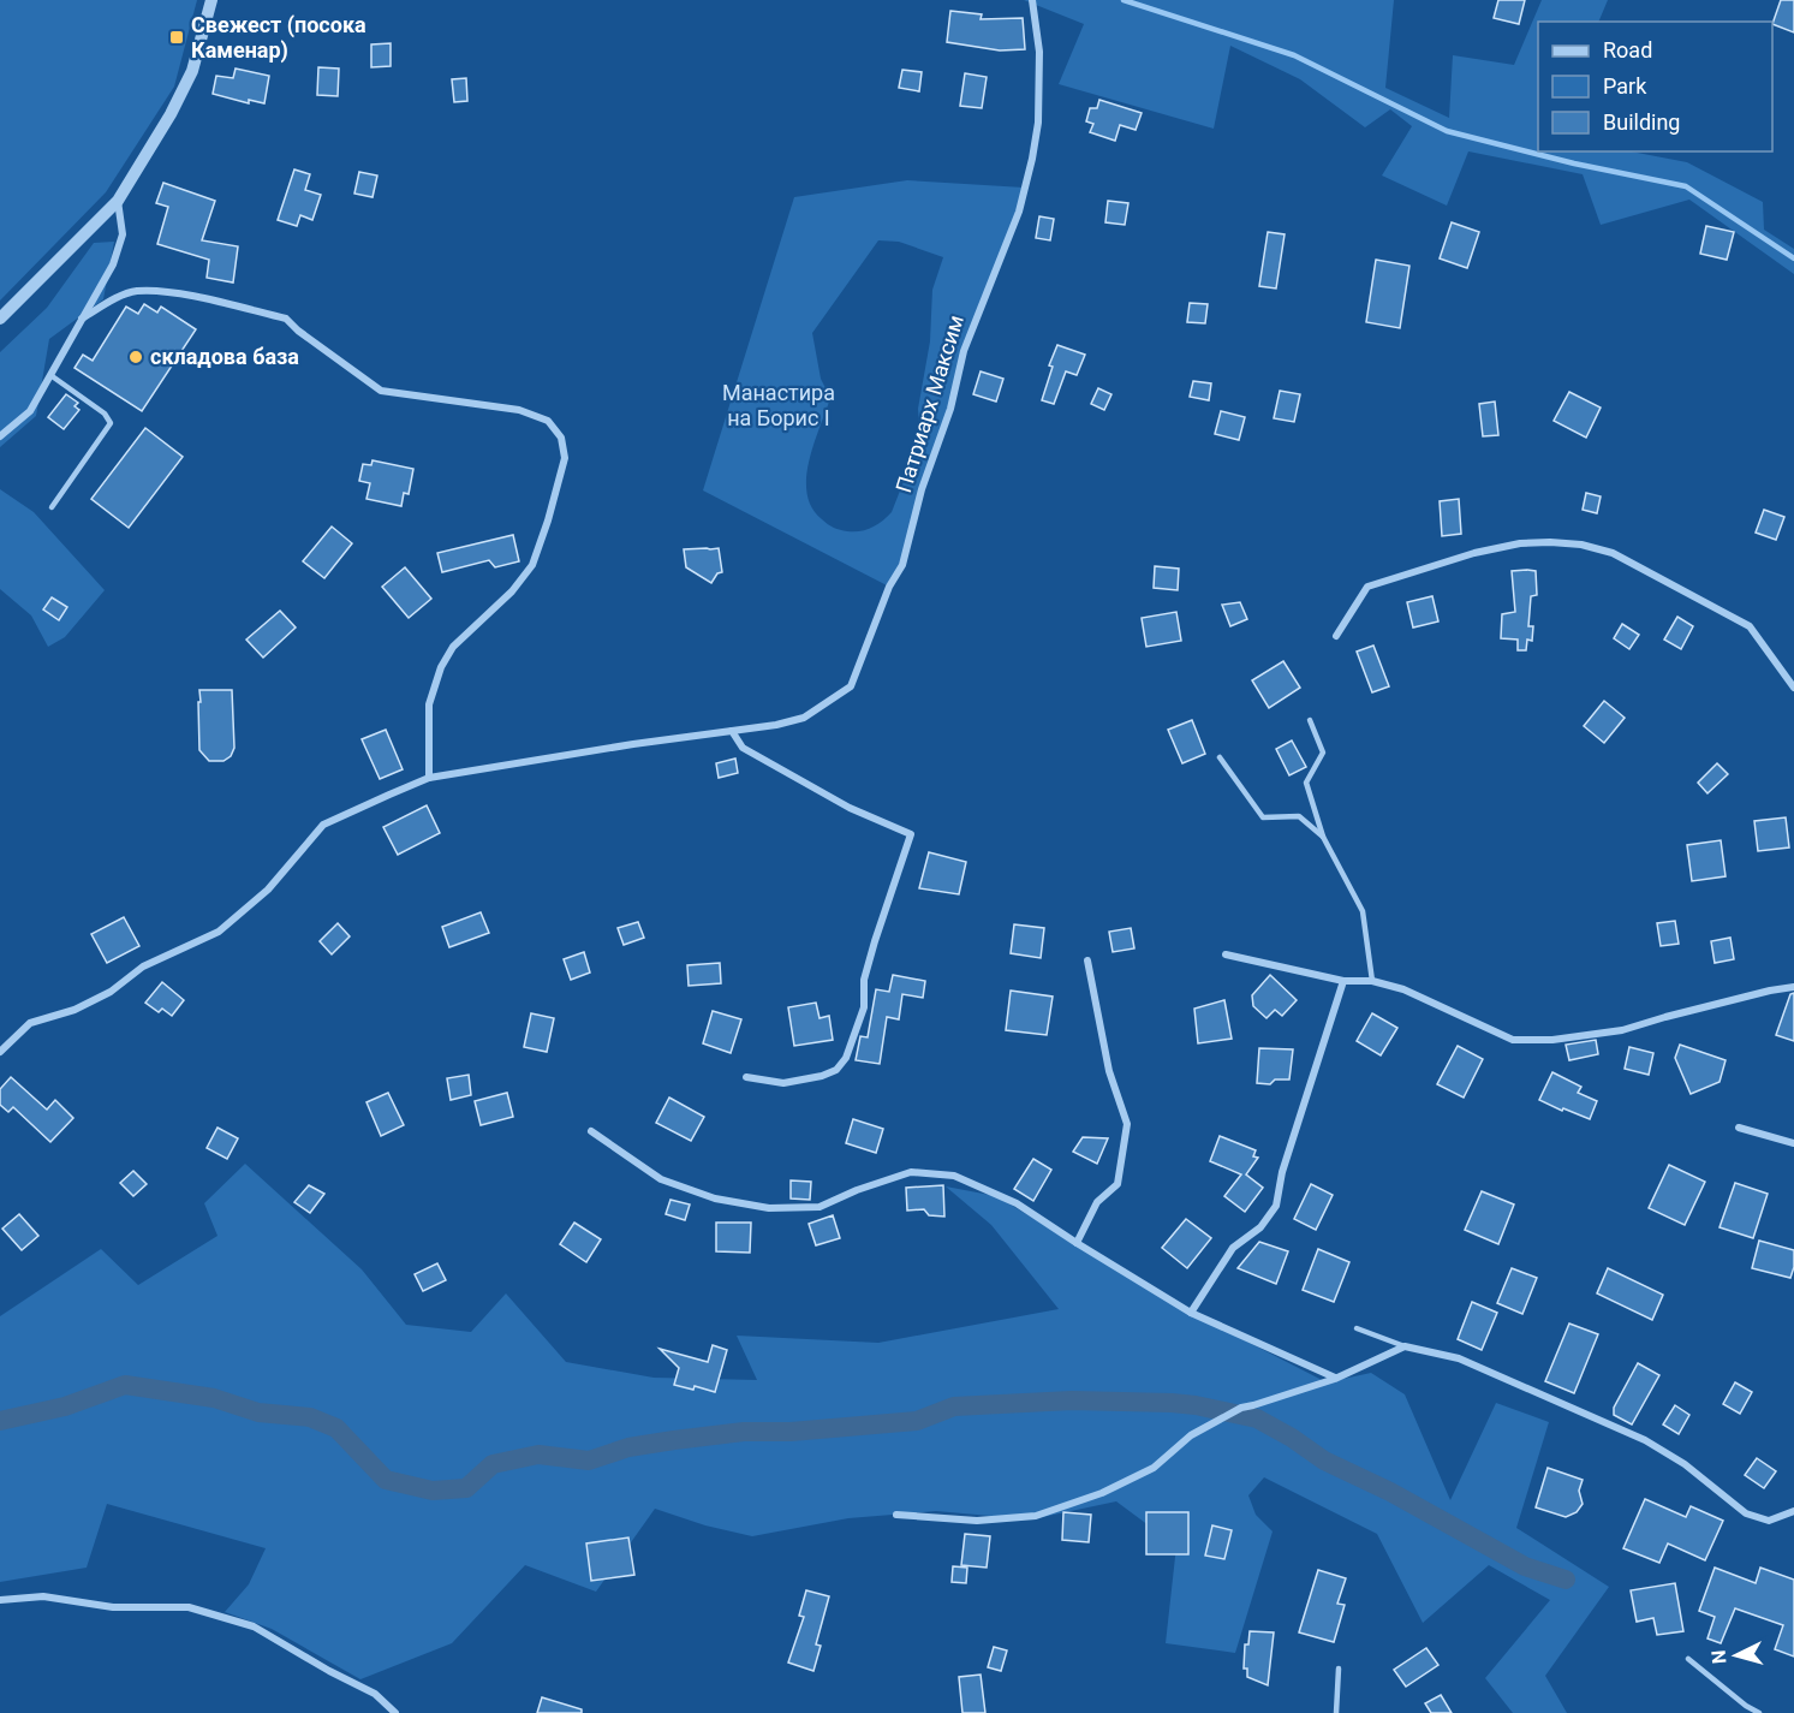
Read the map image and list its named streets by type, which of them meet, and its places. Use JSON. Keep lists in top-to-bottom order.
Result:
{
  "streets": {
    "street": ["Патриарх Максим"]
  },
  "parks": ["Манастира на Борис І"],
  "places": {
    "transit": ["Свежест (посока Каменар)"],
    "other": ["складова база"]
  },
  "legend": ["Road", "Park", "Building"],
  "north": "left"
}
